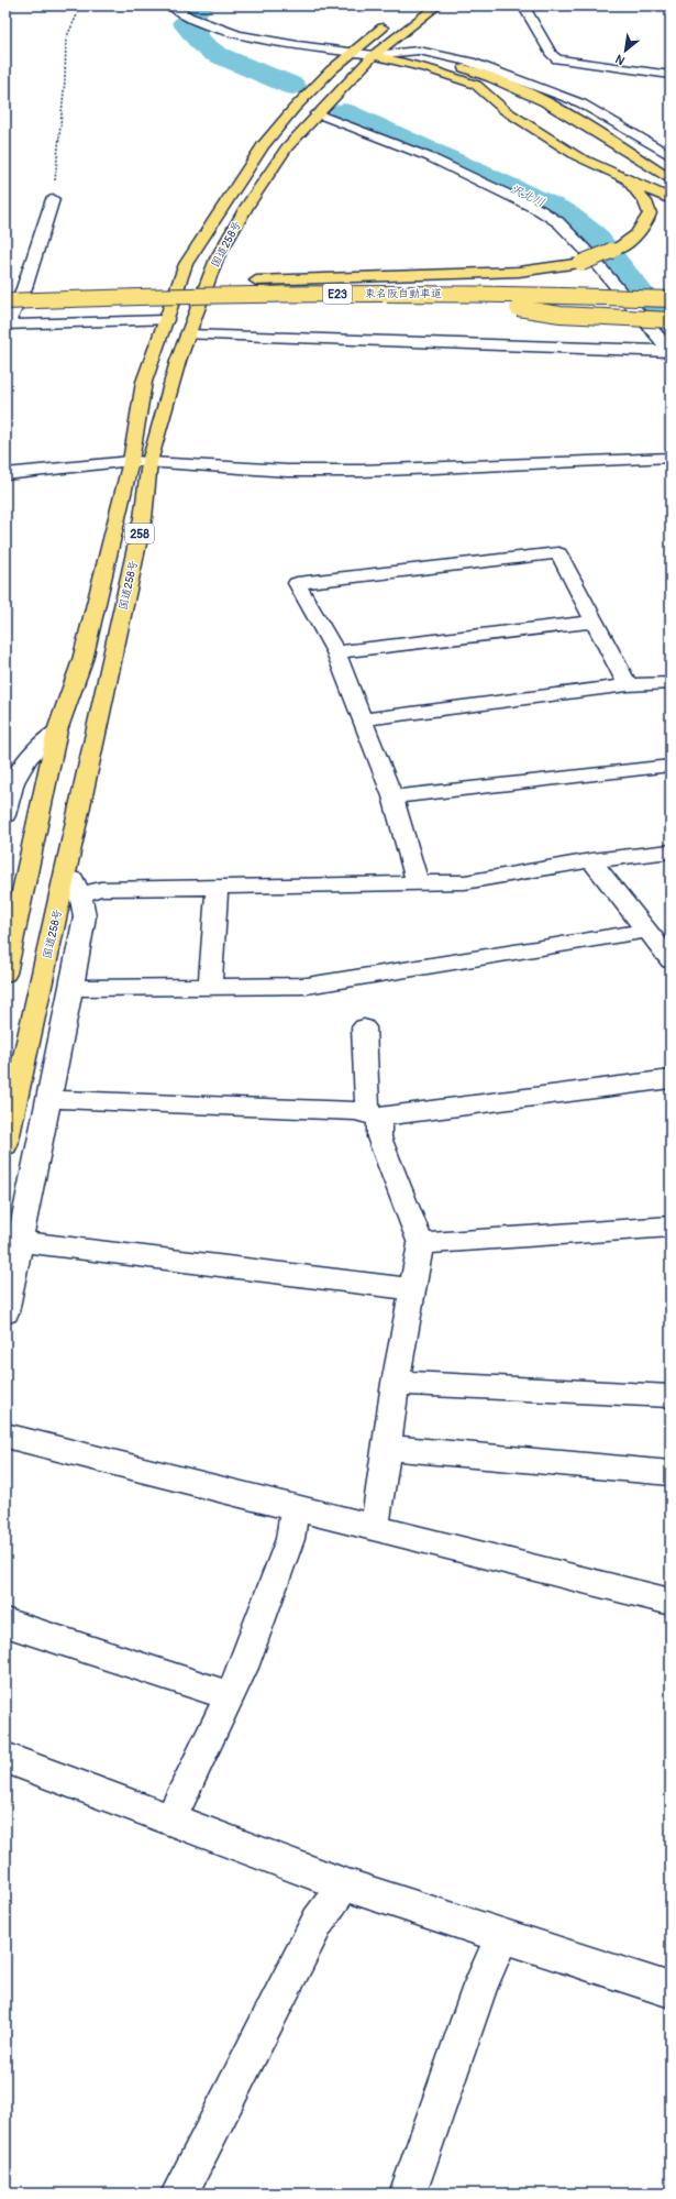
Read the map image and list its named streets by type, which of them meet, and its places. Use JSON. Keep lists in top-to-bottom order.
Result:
{
  "streets": {
    "highway": [
      "国道258号",
      "E23",
      "東名阪自動車道",
      "258"
    ]
  },
  "water": ["沢北川"],
  "north": "bottom left"
}
